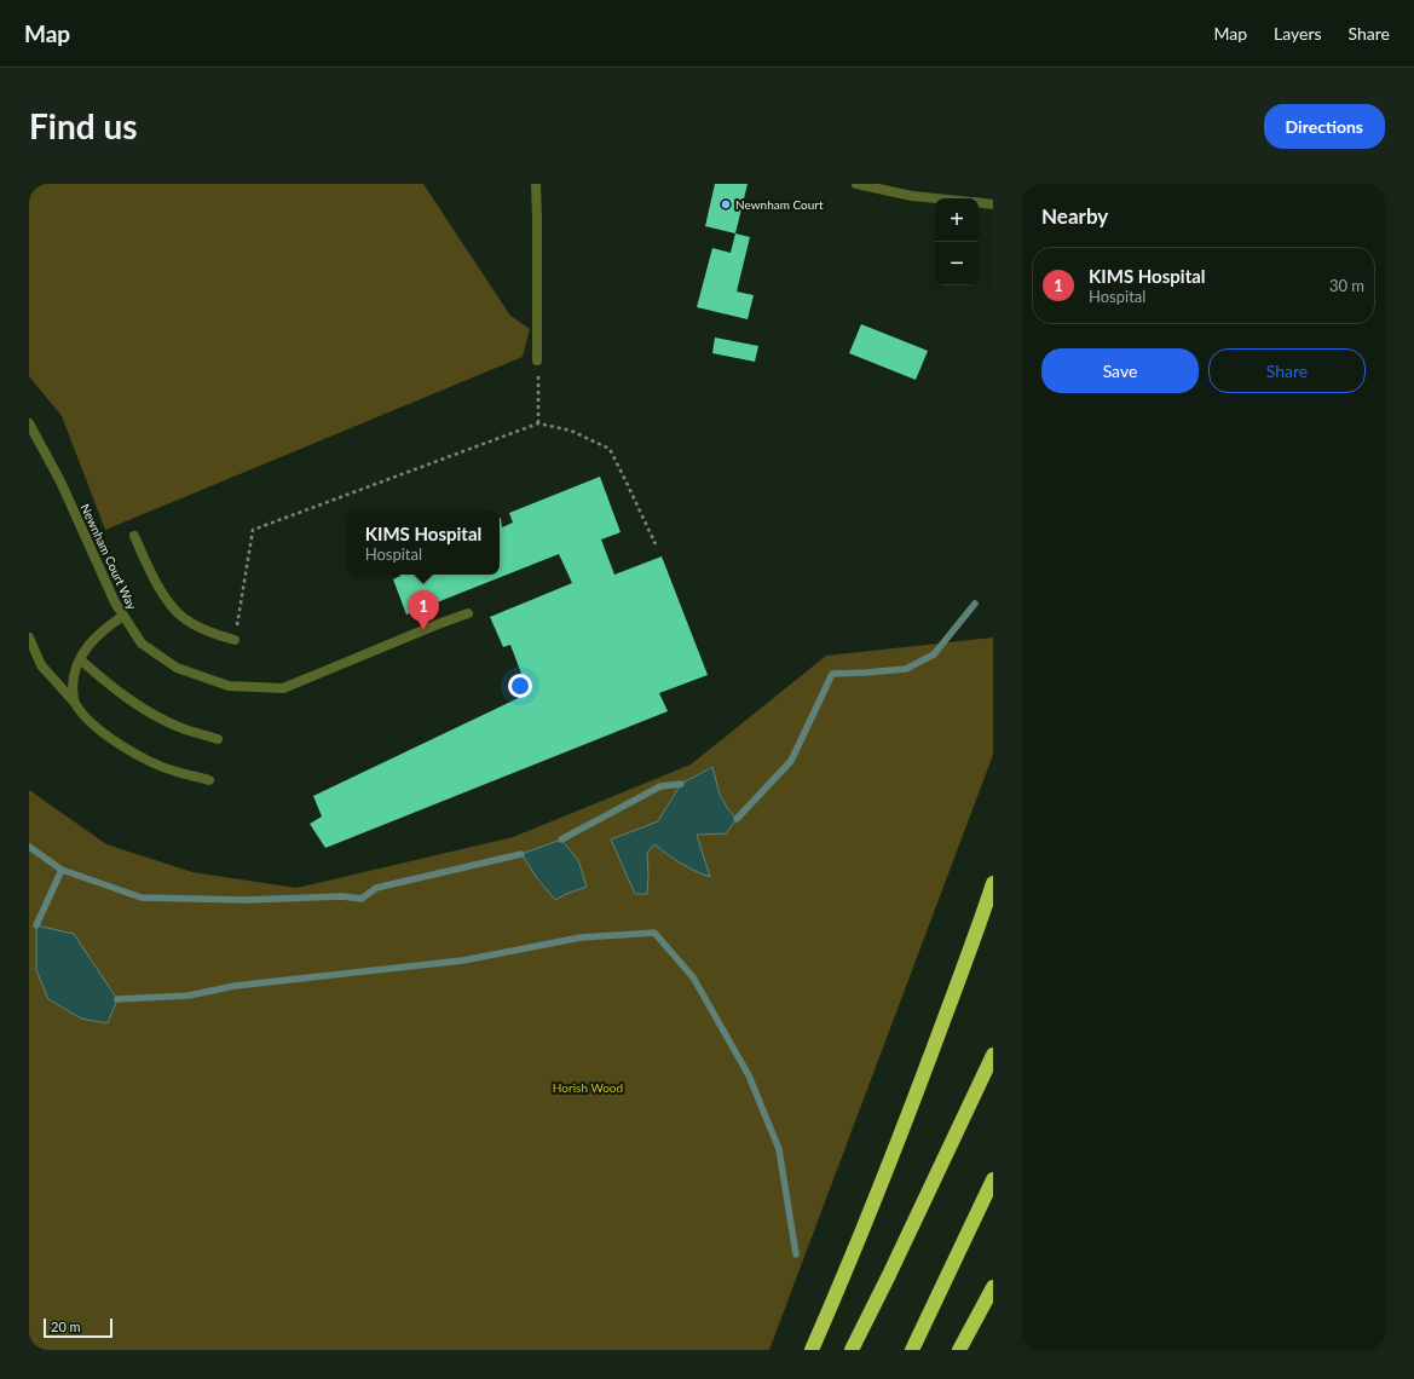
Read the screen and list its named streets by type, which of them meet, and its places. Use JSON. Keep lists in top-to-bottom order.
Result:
{
  "streets": {
    "lane": ["Newnham Court Way"]
  },
  "parks": ["Horish Wood"],
  "places": ["Newnham Court"],
  "scale_bar": "20 m",
  "page": {
    "header": "Map",
    "nav": ["Map", "Layers", "Share"],
    "buttons": [
      "Directions",
      ["Save", "Share"]
    ],
    "title": "Find us",
    "heading": "Nearby",
    "map_buttons": ["+", "−"],
    "list": [
      {
        "mark": "1",
        "name": "KIMS Hospital",
        "note": "Hospital",
        "value": "30 m"
      }
    ],
    "popup": ["KIMS Hospital", "Hospital"],
    "pins": "1",
    "scale": "20 m"
  }
}
